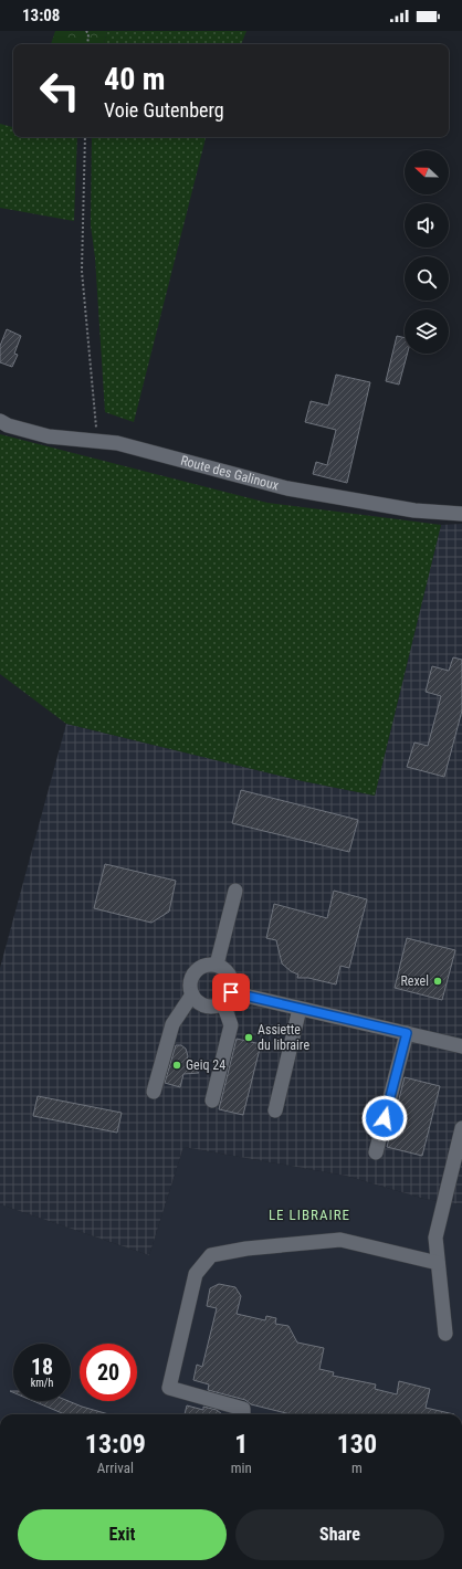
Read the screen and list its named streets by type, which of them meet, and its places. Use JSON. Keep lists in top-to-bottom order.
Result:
{
  "streets": {
    "street": ["Route des Galinoux"]
  },
  "districts": ["LE LIBRAIRE"],
  "places": ["Rexel", "Assiette du libraire", "Geiq 24"],
  "north": "left",
  "page": {
    "status": "13:08",
    "turn": ["40 m", "Voie Gutenberg"],
    "speed": "18 km/h",
    "limit": "20",
    "eta": [
      "13:09",
      "Arrival",
      "1",
      "min",
      "130",
      "m"
    ],
    "buttons": ["Exit", "Share"]
  }
}
